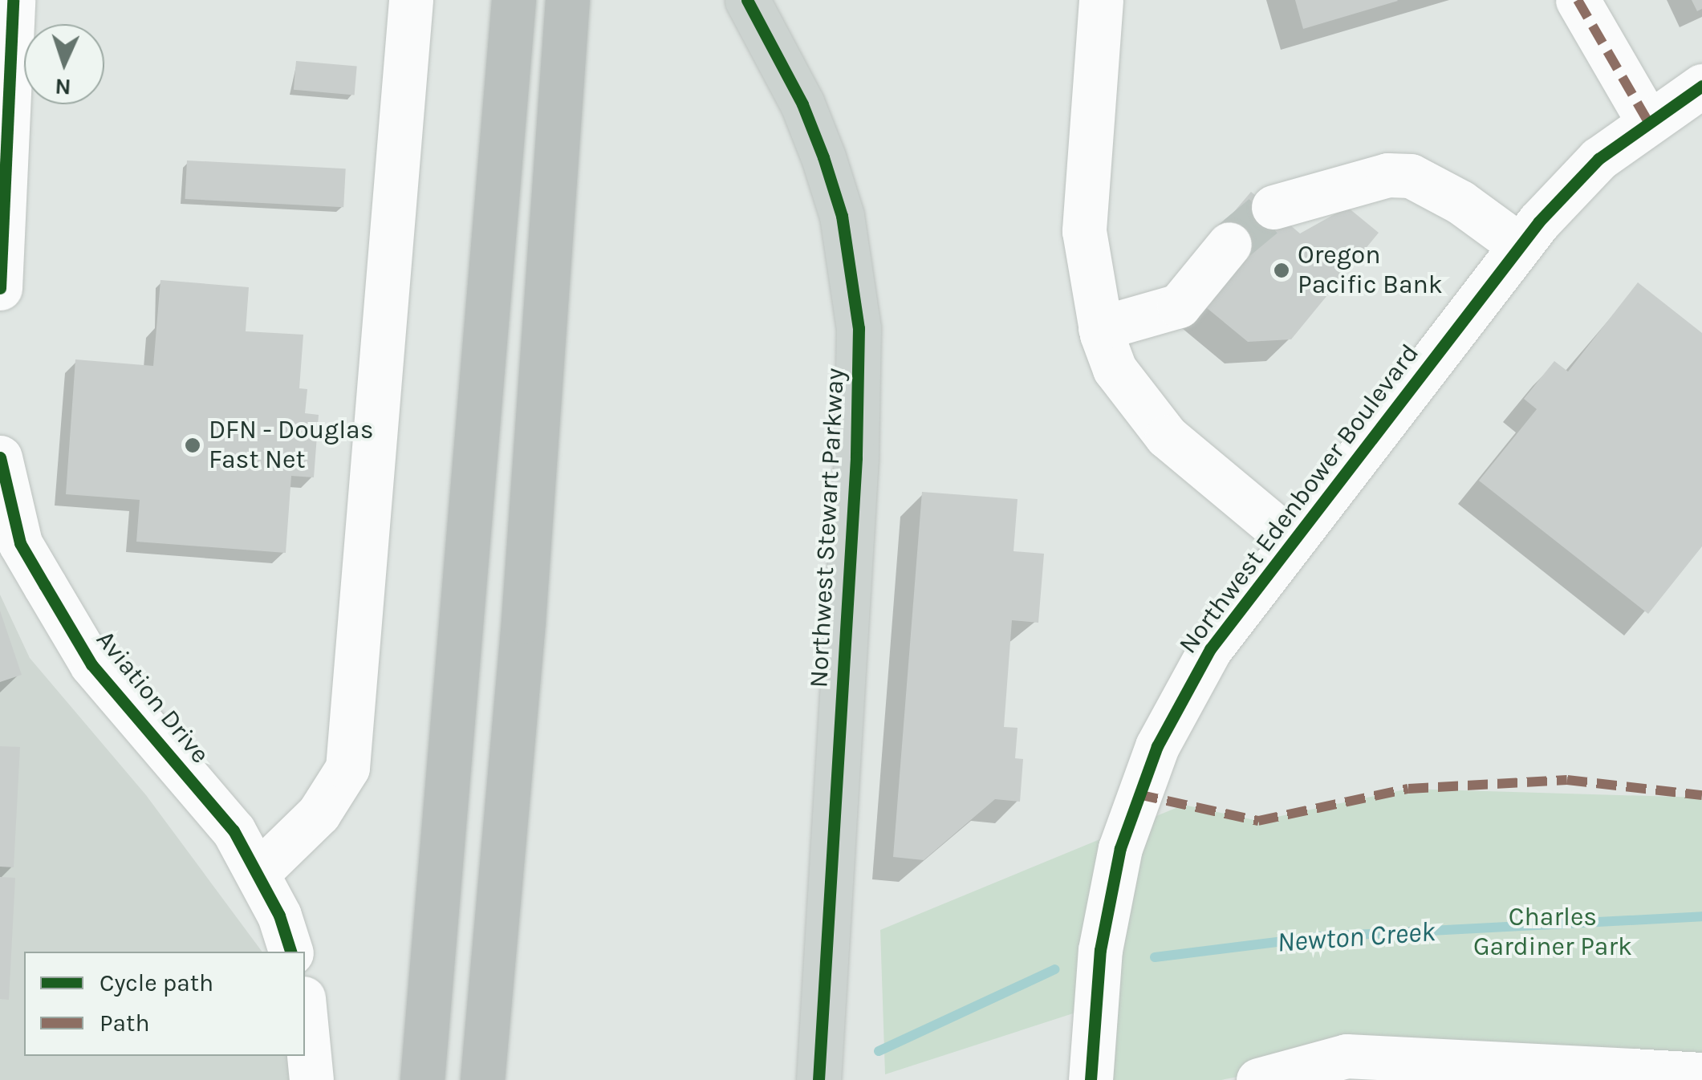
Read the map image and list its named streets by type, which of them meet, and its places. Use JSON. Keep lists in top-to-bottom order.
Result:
{
  "streets": {
    "main road": ["Northwest Stewart Parkway"],
    "street": ["Northwest Edenbower Boulevard", "Aviation Drive"]
  },
  "water": ["Newton Creek"],
  "parks": ["Charles Gardiner Park"],
  "places": ["Oregon Pacific Bank", "DFN - Douglas Fast Net"],
  "legend": ["Cycle path", "Path"],
  "north": "bottom"
}
